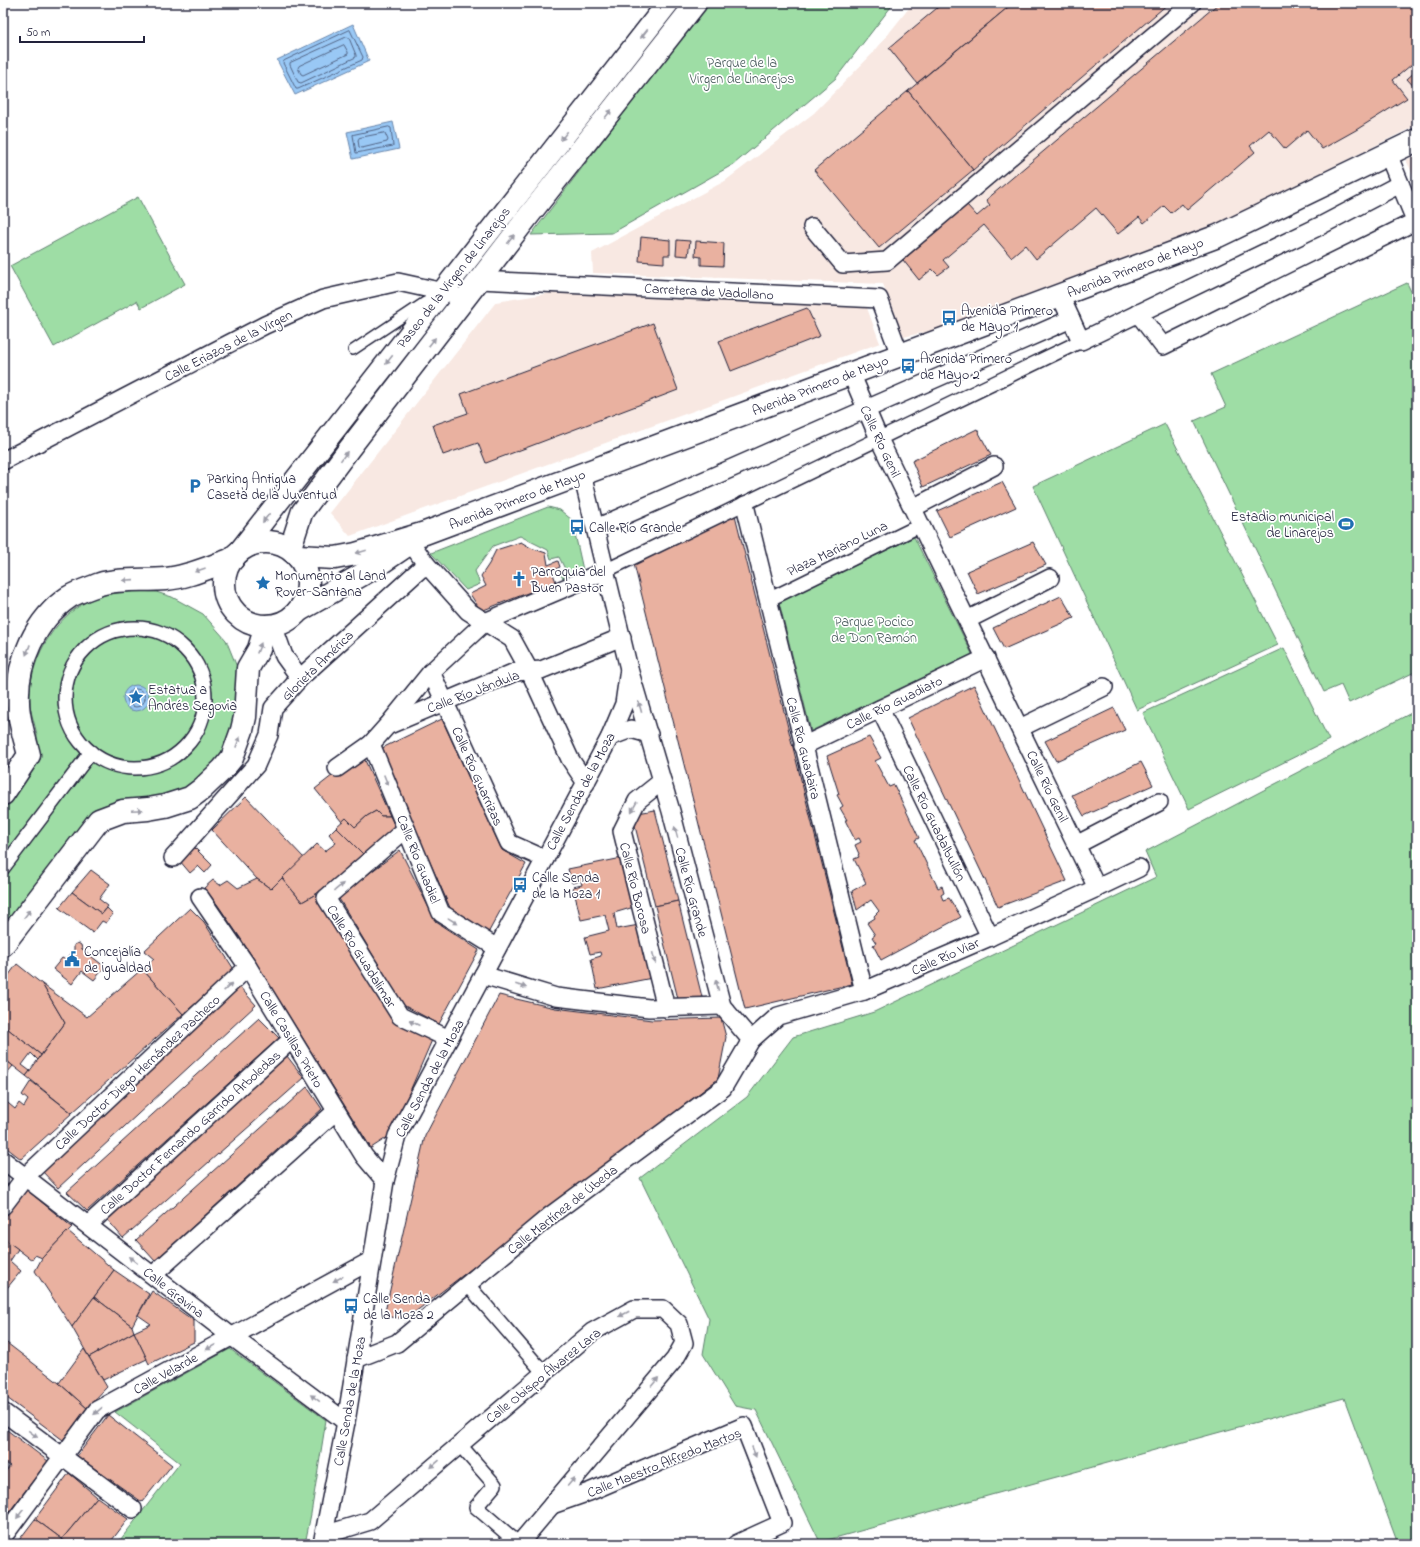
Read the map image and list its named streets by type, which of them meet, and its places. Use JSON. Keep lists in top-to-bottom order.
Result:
{
  "streets": {
    "main road": ["Avenida Primero de Mayo"],
    "street": [
      "Paseo de la Virgen de Linarejos",
      "Carretera de Vadollano",
      "Calle Eriazos de la Virgen",
      "Calle Río Genil",
      "Plaza Mariano Luna",
      "Glorieta América",
      "Calle Río Jándula",
      "Calle Río Guadiato",
      "Calle Río Guadaira",
      "Calle Río Guarrizas",
      "Calle Senda de la Moza",
      "Calle Río Guadalbullón",
      "Calle Río Guadiel",
      "Calle Río Borosa",
      "Calle Río Grande",
      "Calle Río Guadalimar",
      "Calle Río Viar",
      "Calle Casillas Prieto",
      "Calle Doctor Diego Hernández Pacheco",
      "Calle Doctor Fernando Garrido Arboledas",
      "Calle Martínez de Úbeda",
      "Calle Gravina",
      "Calle Velarde",
      "Calle Obispo Álvarez Lara",
      "Calle Maestro Alfredo Martos"
    ]
  },
  "crossings": [
    ["Avenida Primero de Mayo", "Carretera de Vadollano"],
    ["Avenida Primero de Mayo", "Calle Río Genil"],
    ["Avenida Primero de Mayo", "Calle Río Grande"],
    ["Paseo de la Virgen de Linarejos", "Carretera de Vadollano"],
    ["Paseo de la Virgen de Linarejos", "Calle Eriazos de la Virgen"],
    ["Calle Río Genil", "Plaza Mariano Luna"],
    ["Calle Río Genil", "Calle Río Guadiato"],
    ["Calle Río Genil", "Calle Río Viar"],
    ["Plaza Mariano Luna", "Calle Río Guadaira"],
    ["Calle Río Jándula", "Calle Río Guarrizas"],
    ["Calle Río Jándula", "Calle Río Guadiel"],
    ["Calle Río Jándula", "Calle Río Grande"],
    ["Calle Río Guadiato", "Calle Río Guadaira"],
    ["Calle Río Guadiato", "Calle Río Guadalbullón"],
    ["Calle Río Guadaira", "Calle Río Viar"],
    ["Calle Río Guarrizas", "Calle Senda de la Moza"],
    ["Calle Senda de la Moza", "Calle Río Guadiel"],
    ["Calle Senda de la Moza", "Calle Río Grande"],
    ["Calle Senda de la Moza", "Calle Río Guadalimar"],
    ["Calle Senda de la Moza", "Calle Casillas Prieto"],
    ["Calle Senda de la Moza", "Calle Martínez de Úbeda"],
    ["Calle Senda de la Moza", "Calle Gravina"],
    ["Calle Senda de la Moza", "Calle Velarde"],
    ["Calle Senda de la Moza", "Calle Obispo Álvarez Lara"],
    ["Calle Río Guadalbullón", "Calle Río Viar"],
    ["Calle Río Guadiel", "Calle Río Guadalimar"],
    ["Calle Río Borosa", "Calle Río Grande"],
    ["Calle Río Grande", "Calle Río Viar"],
    ["Calle Río Grande", "Calle Martínez de Úbeda"],
    ["Calle Río Viar", "Calle Martínez de Úbeda"],
    ["Calle Casillas Prieto", "Calle Doctor Diego Hernández Pacheco"],
    ["Calle Casillas Prieto", "Calle Doctor Fernando Garrido Arboledas"],
    ["Calle Doctor Diego Hernández Pacheco", "Calle Gravina"],
    ["Calle Doctor Fernando Garrido Arboledas", "Calle Gravina"],
    ["Calle Gravina", "Calle Velarde"],
    ["Calle Obispo Álvarez Lara", "Calle Maestro Alfredo Martos"]
  ],
  "one_way": [
    "Calle Río Guadiel",
    "Calle Río Borosa",
    "Calle Río Grande",
    "Calle Doctor Diego Hernández Pacheco",
    "Calle Gravina"
  ],
  "parks": ["Parque de la Virgen de Linarejos", "Parque Pocico de Don Ramón"],
  "places": {
    "bus stop": [
      "Avenida Primero de Mayo 1",
      "Avenida Primero de Mayo 2",
      "Calle Río Grande",
      "Calle Senda de la Moza 1",
      "Calle Senda de la Moza 2"
    ],
    "parking": ["Parking Antigua Caseta de la Juventud"],
    "sports": ["Estadio municipal de Linarejos"],
    "church": ["Parroquia del Buen Pastor"],
    "place": ["Monumento al Land Rover-Santana", "Estatua a Andrés Segovia"],
    "public building": ["Concejalía de igualdad"]
  },
  "scale_bar": "50 m"
}
